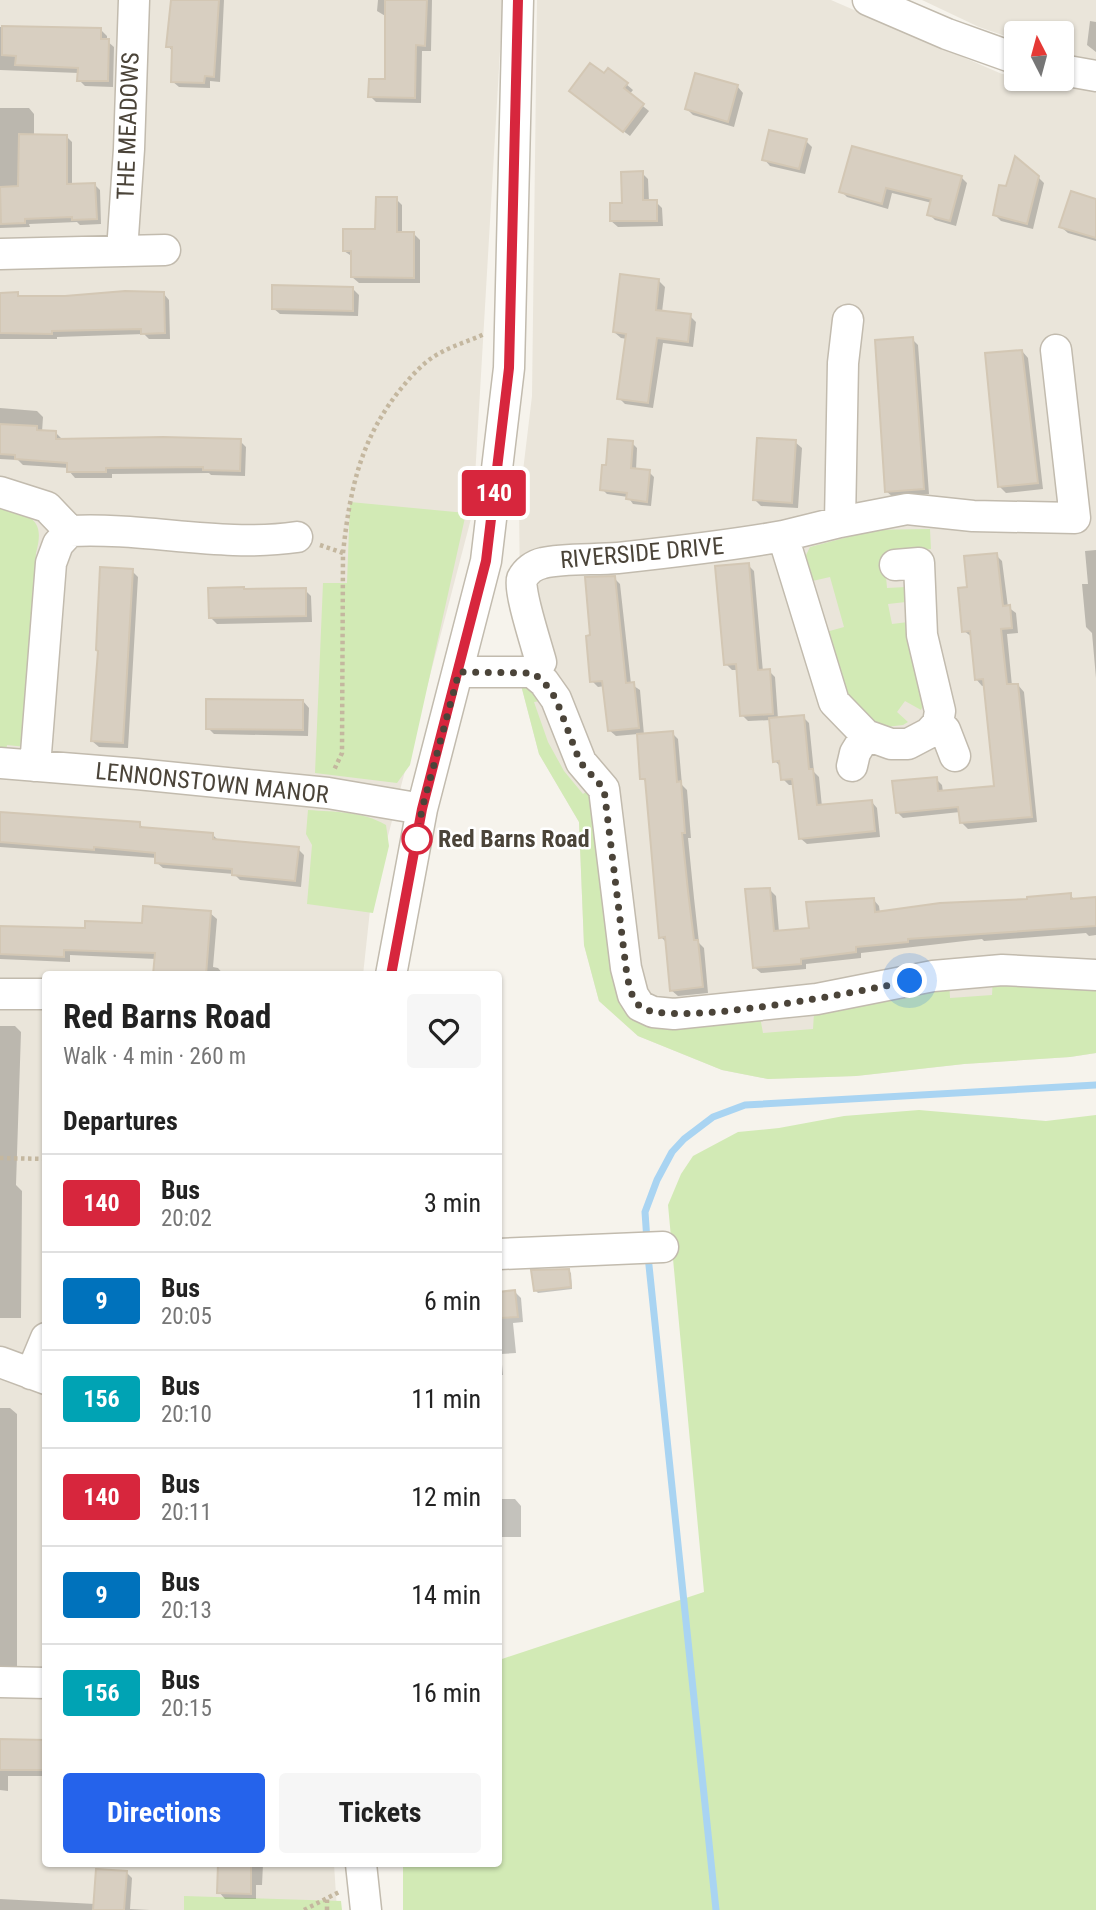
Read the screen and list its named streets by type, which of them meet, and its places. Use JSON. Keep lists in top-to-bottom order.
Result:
{
  "streets": {
    "street": ["THE MEADOWS", "RIVERSIDE DRIVE", "LENNONSTOWN MANOR"]
  },
  "places": ["Red Barns Road"],
  "lines": ["bus line 140"],
  "north": "top",
  "page": {
    "on_map": "140",
    "heading": [
      ["Red Barns Road", "Walk · 4 min · 260 m"],
      "Departures"
    ],
    "list": [
      {
        "mark": "140",
        "name": "Bus",
        "note": "20:02",
        "value": "3 min"
      },
      {
        "mark": "9",
        "name": "Bus",
        "note": "20:05",
        "value": "6 min"
      },
      {
        "mark": "156",
        "name": "Bus",
        "note": "20:10",
        "value": "11 min"
      },
      {
        "mark": "140",
        "name": "Bus",
        "note": "20:11",
        "value": "12 min"
      },
      {
        "mark": "9",
        "name": "Bus",
        "note": "20:13",
        "value": "14 min"
      },
      {
        "mark": "156",
        "name": "Bus",
        "note": "20:15",
        "value": "16 min"
      }
    ],
    "buttons": ["Directions", "Tickets"]
  }
}
